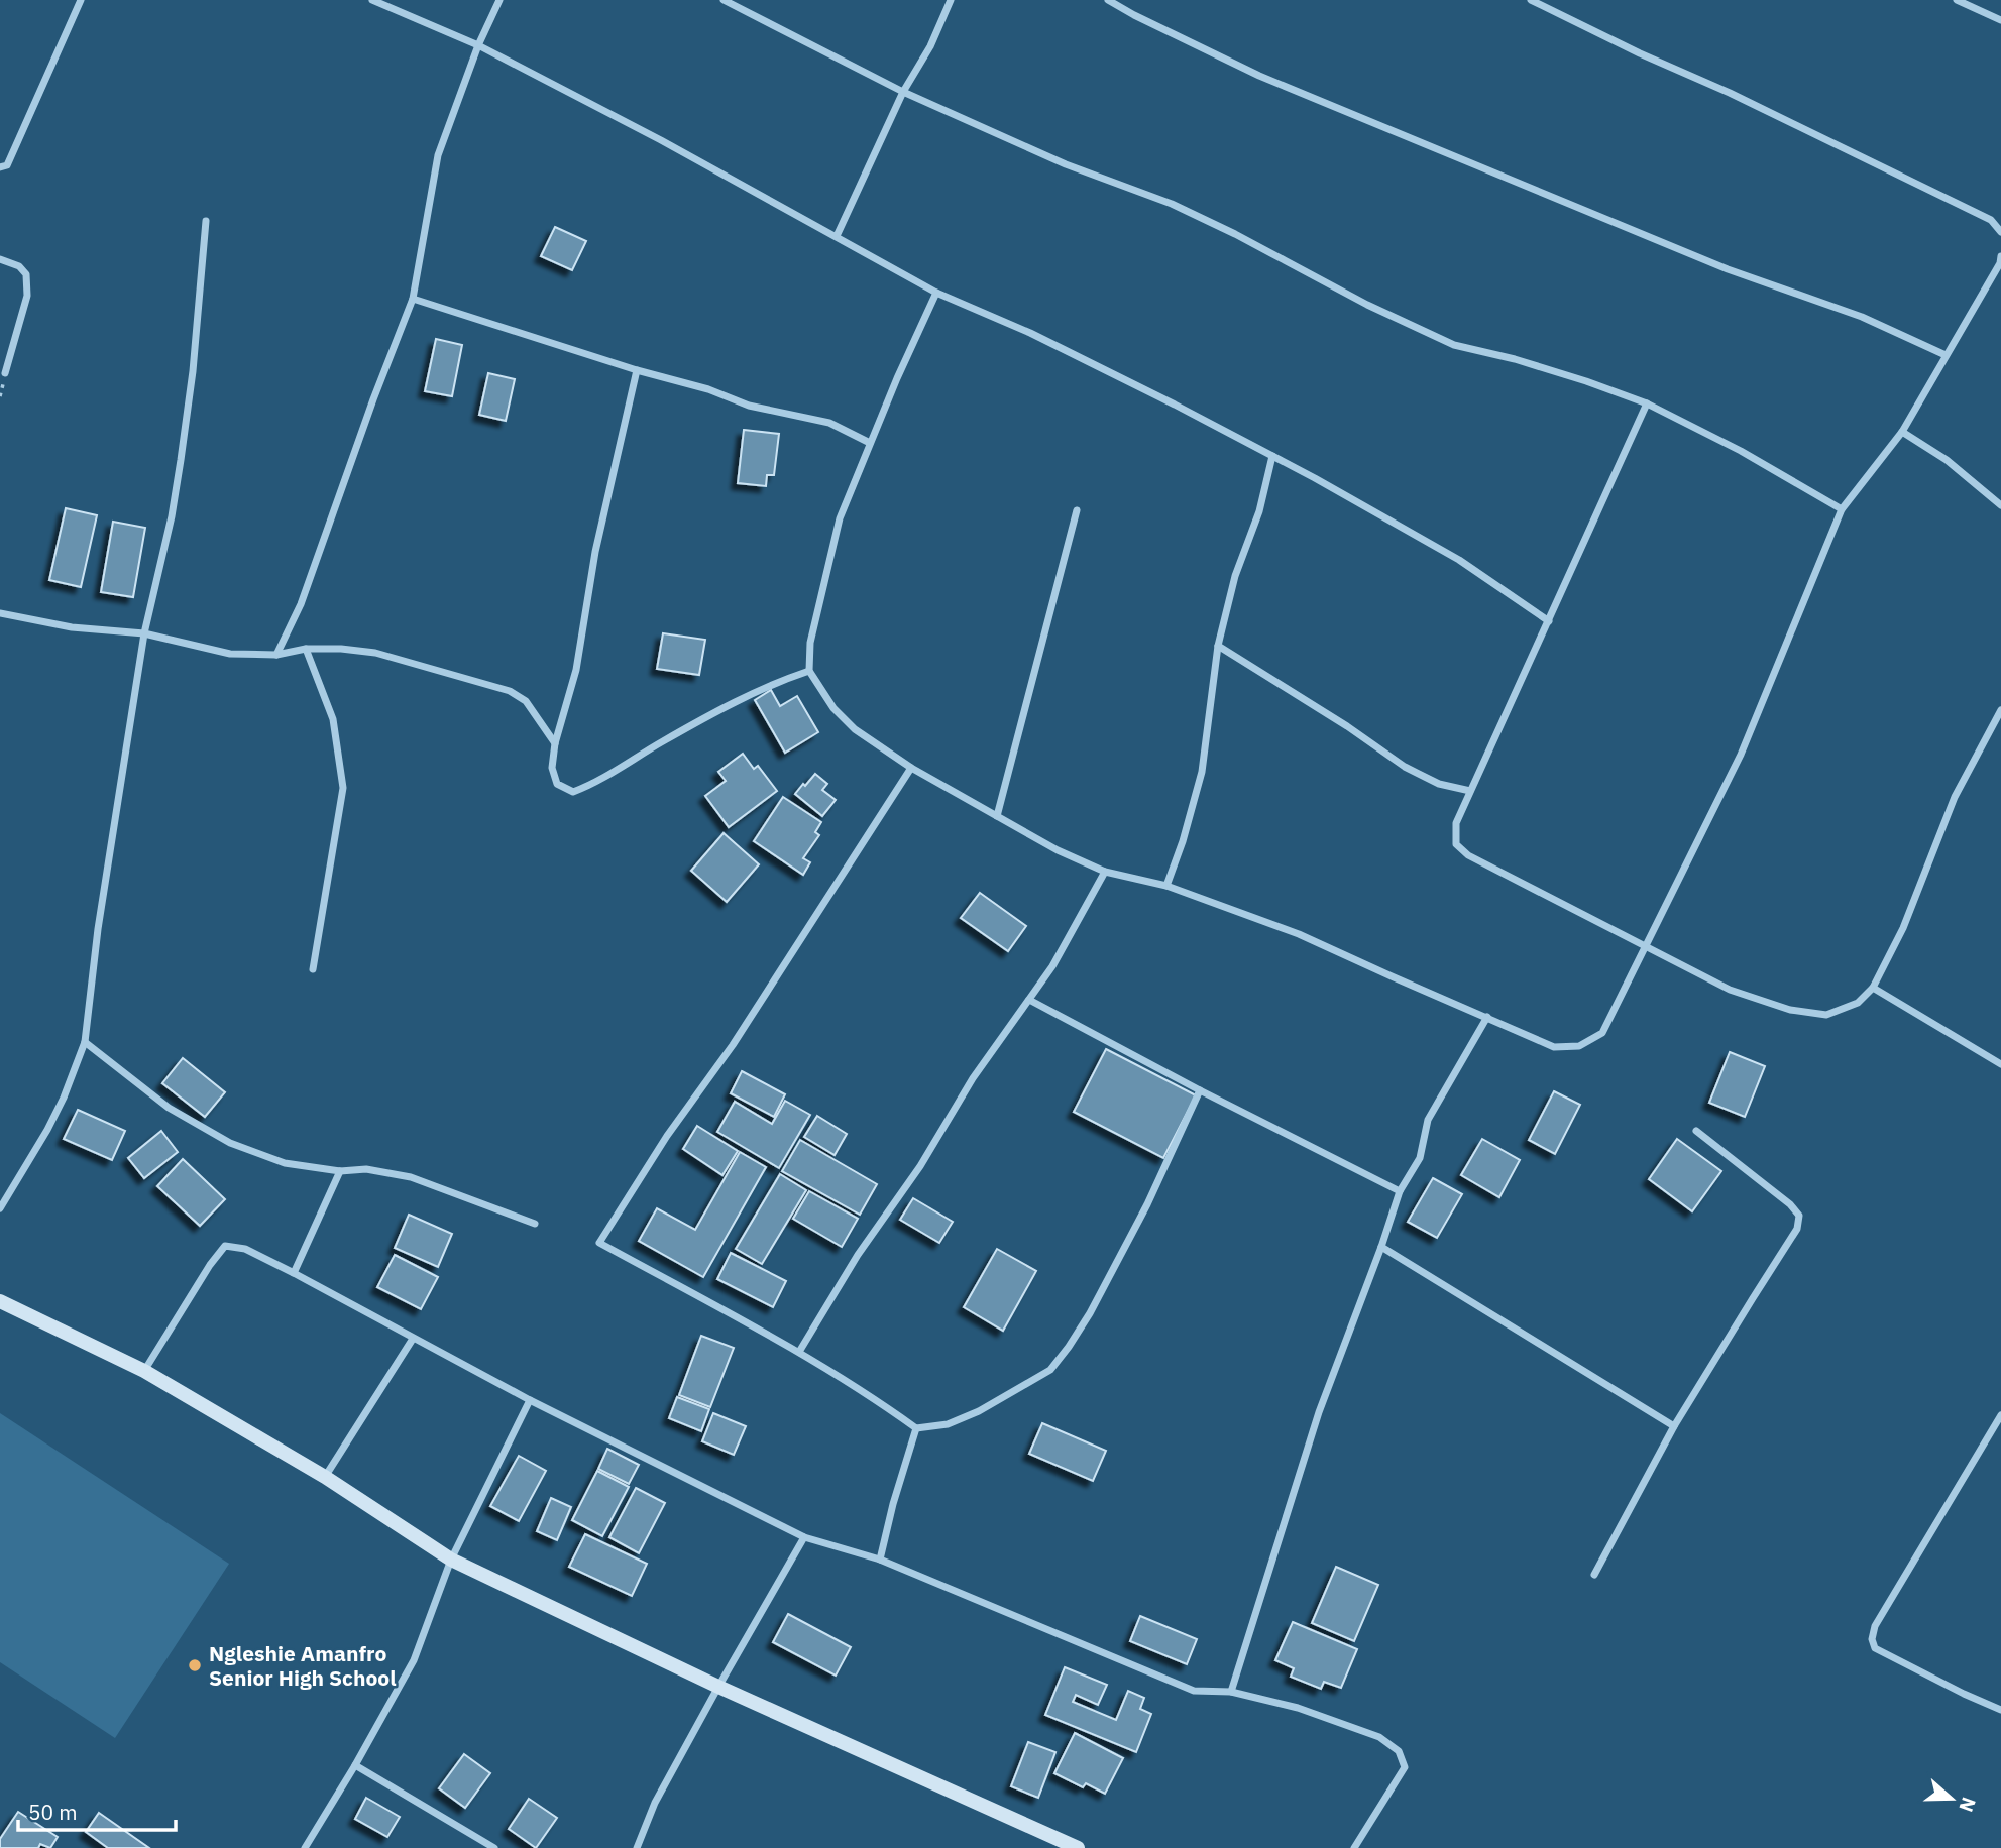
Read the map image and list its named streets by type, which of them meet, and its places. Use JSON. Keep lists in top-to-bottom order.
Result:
{
  "places": ["Ngleshie Amanfro Senior High School"],
  "scale_bar": "50 m",
  "north": "right"
}
